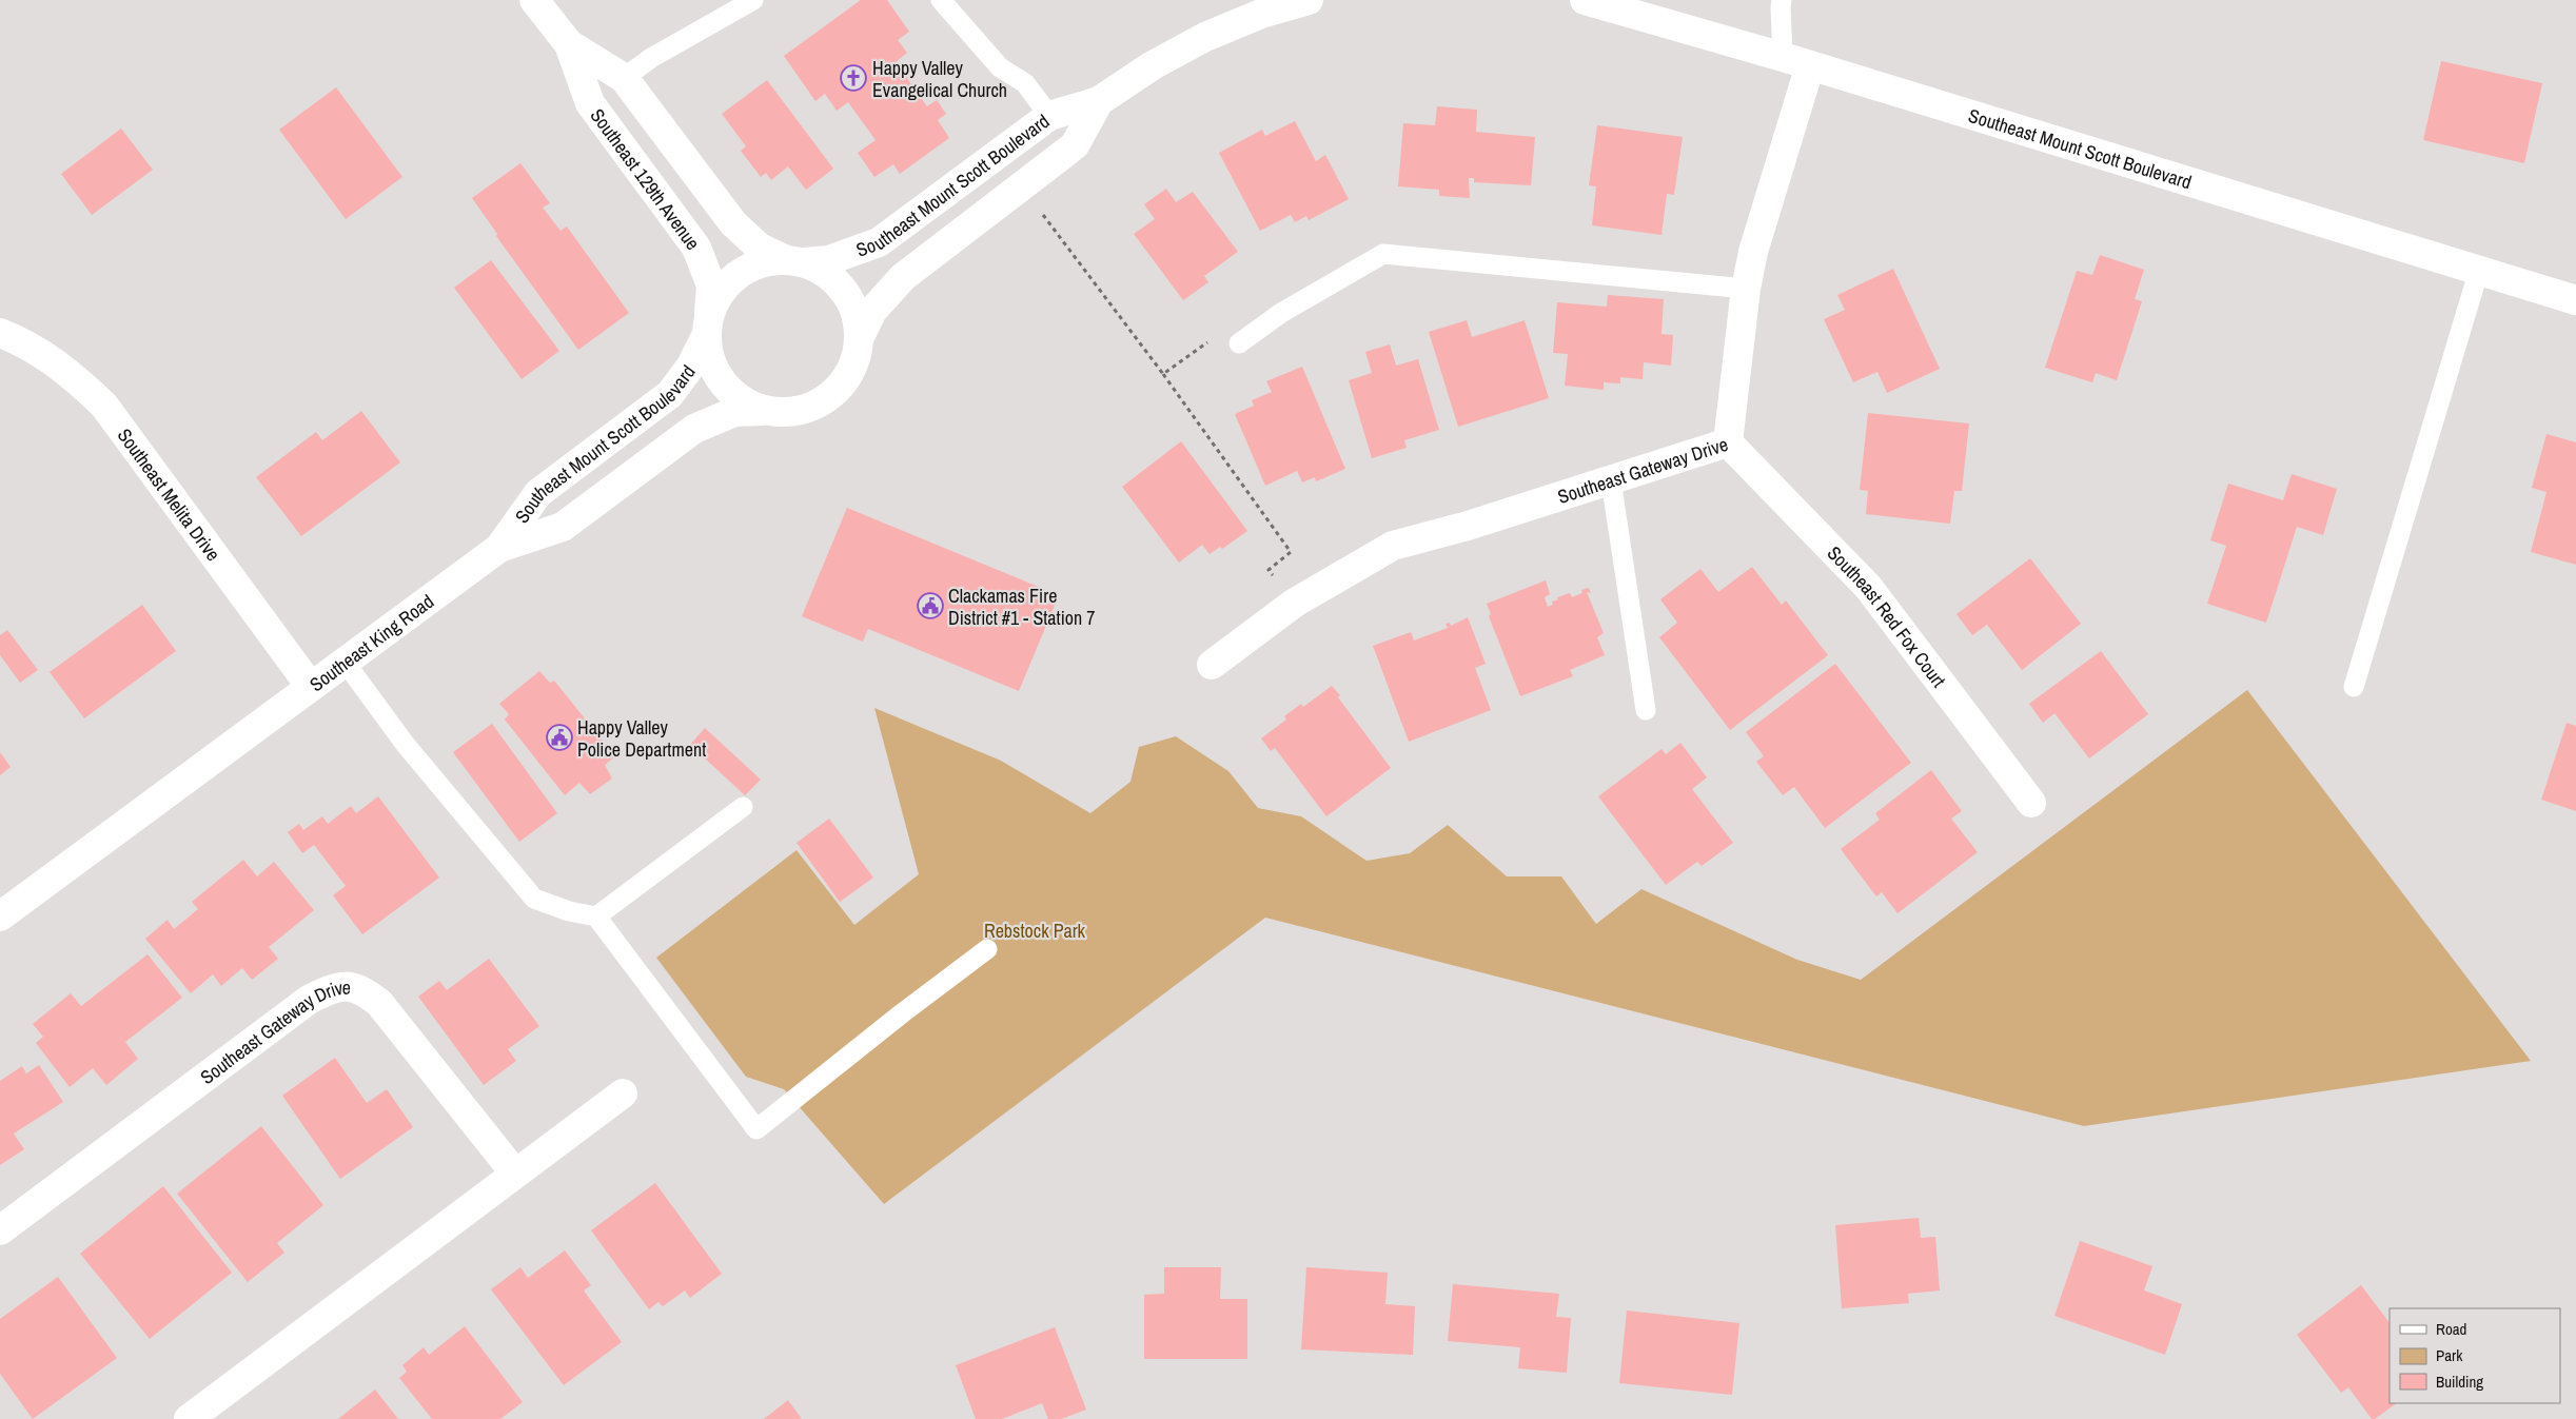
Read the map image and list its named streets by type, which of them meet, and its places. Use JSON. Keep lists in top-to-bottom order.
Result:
{
  "streets": {
    "main road": [
      "Southeast Mount Scott Boulevard",
      "Southeast 129th Avenue",
      "Southeast Gateway Drive",
      "Southeast Melita Drive",
      "Southeast Red Fox Court",
      "Southeast King Road"
    ]
  },
  "crossings": [
    ["Southeast Mount Scott Boulevard", "Southeast 129th Avenue"],
    ["Southeast Mount Scott Boulevard", "Southeast Gateway Drive"],
    ["Southeast Mount Scott Boulevard", "Southeast King Road"],
    ["Southeast 129th Avenue", "Southeast King Road"],
    ["Southeast Gateway Drive", "Southeast Red Fox Court"],
    ["Southeast Melita Drive", "Southeast King Road"]
  ],
  "parks": ["Rebstock Park"],
  "places": {
    "church": ["Happy Valley Evangelical Church"],
    "public building": ["Clackamas Fire District #1 - Station 7", "Happy Valley Police Department"]
  },
  "legend": ["Road", "Park", "Building"]
}
